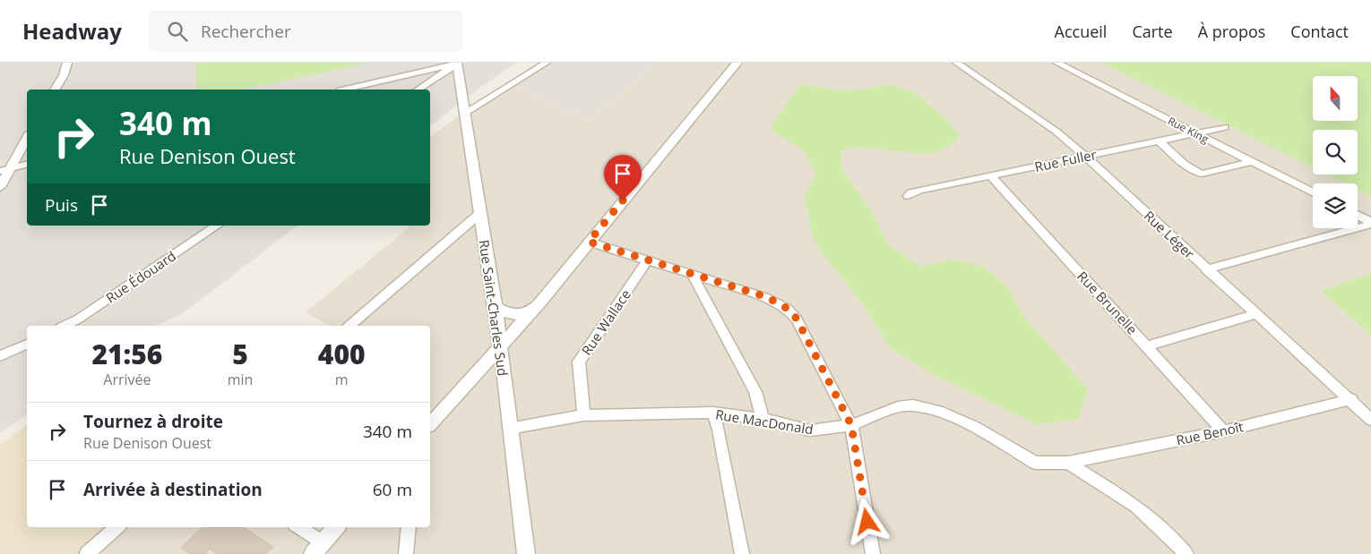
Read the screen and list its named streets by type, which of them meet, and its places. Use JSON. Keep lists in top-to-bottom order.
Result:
{
  "streets": {
    "street": [
      "Rue King",
      "Rue Fuller",
      "Rue Léger",
      "Rue Édouard",
      "Rue Brunelle",
      "Rue Saint-Charles Sud",
      "Rue Wallace",
      "Rue MacDonald",
      "Rue Benoît"
    ]
  },
  "crossings": [
    ["Rue King", "Rue Fuller"],
    ["Rue Fuller", "Rue Léger"],
    ["Rue Fuller", "Rue Brunelle"],
    ["Rue Léger", "Rue Benoît"],
    ["Rue Brunelle", "Rue Benoît"],
    ["Rue Saint-Charles Sud", "Rue MacDonald"],
    ["Rue Wallace", "Rue MacDonald"],
    ["Rue MacDonald", "Rue Benoît"]
  ],
  "north": "top",
  "page": {
    "header": "Headway",
    "search": "Rechercher",
    "nav": [
      "Accueil",
      "Carte",
      "À propos",
      "Contact"
    ],
    "turn": ["340 m", "Rue Denison Ouest"],
    "then": "Puis",
    "eta": [
      "21:56",
      "Arrivée",
      "5",
      "min",
      "400",
      "m"
    ],
    "list": [
      {
        "name": "Tournez à droite",
        "note": "Rue Denison Ouest",
        "value": "340 m"
      },
      {
        "name": "Arrivée à destination",
        "value": "60 m"
      }
    ]
  }
}
